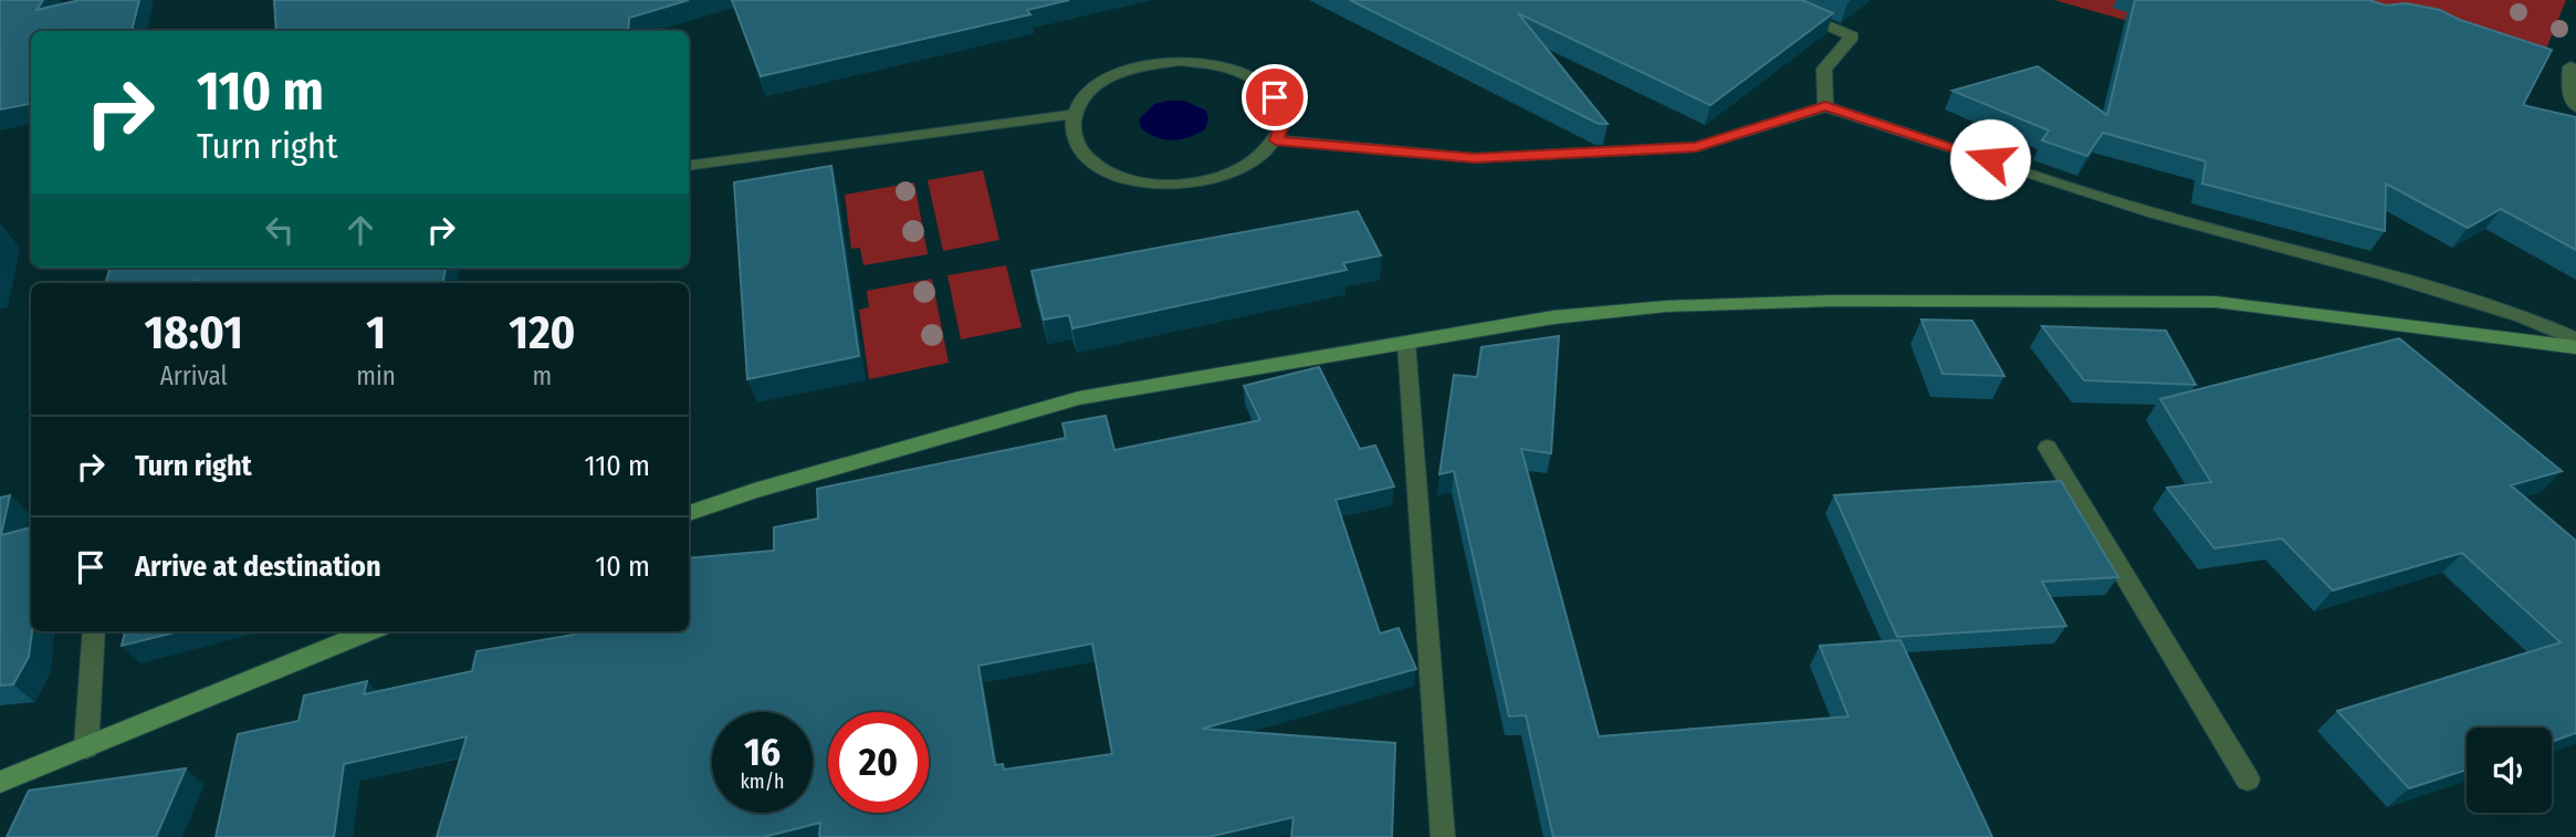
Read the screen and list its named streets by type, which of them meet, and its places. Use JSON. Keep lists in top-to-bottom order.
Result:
{
  "page": {
    "turn": ["110 m", "Turn right"],
    "eta": [
      "18:01",
      "Arrival",
      "1",
      "min",
      "120",
      "m"
    ],
    "list": [
      {
        "name": "Turn right",
        "value": "110 m"
      },
      {
        "name": "Arrive at destination",
        "value": "10 m"
      }
    ],
    "speed": "16 km/h",
    "limit": "20"
  }
}
